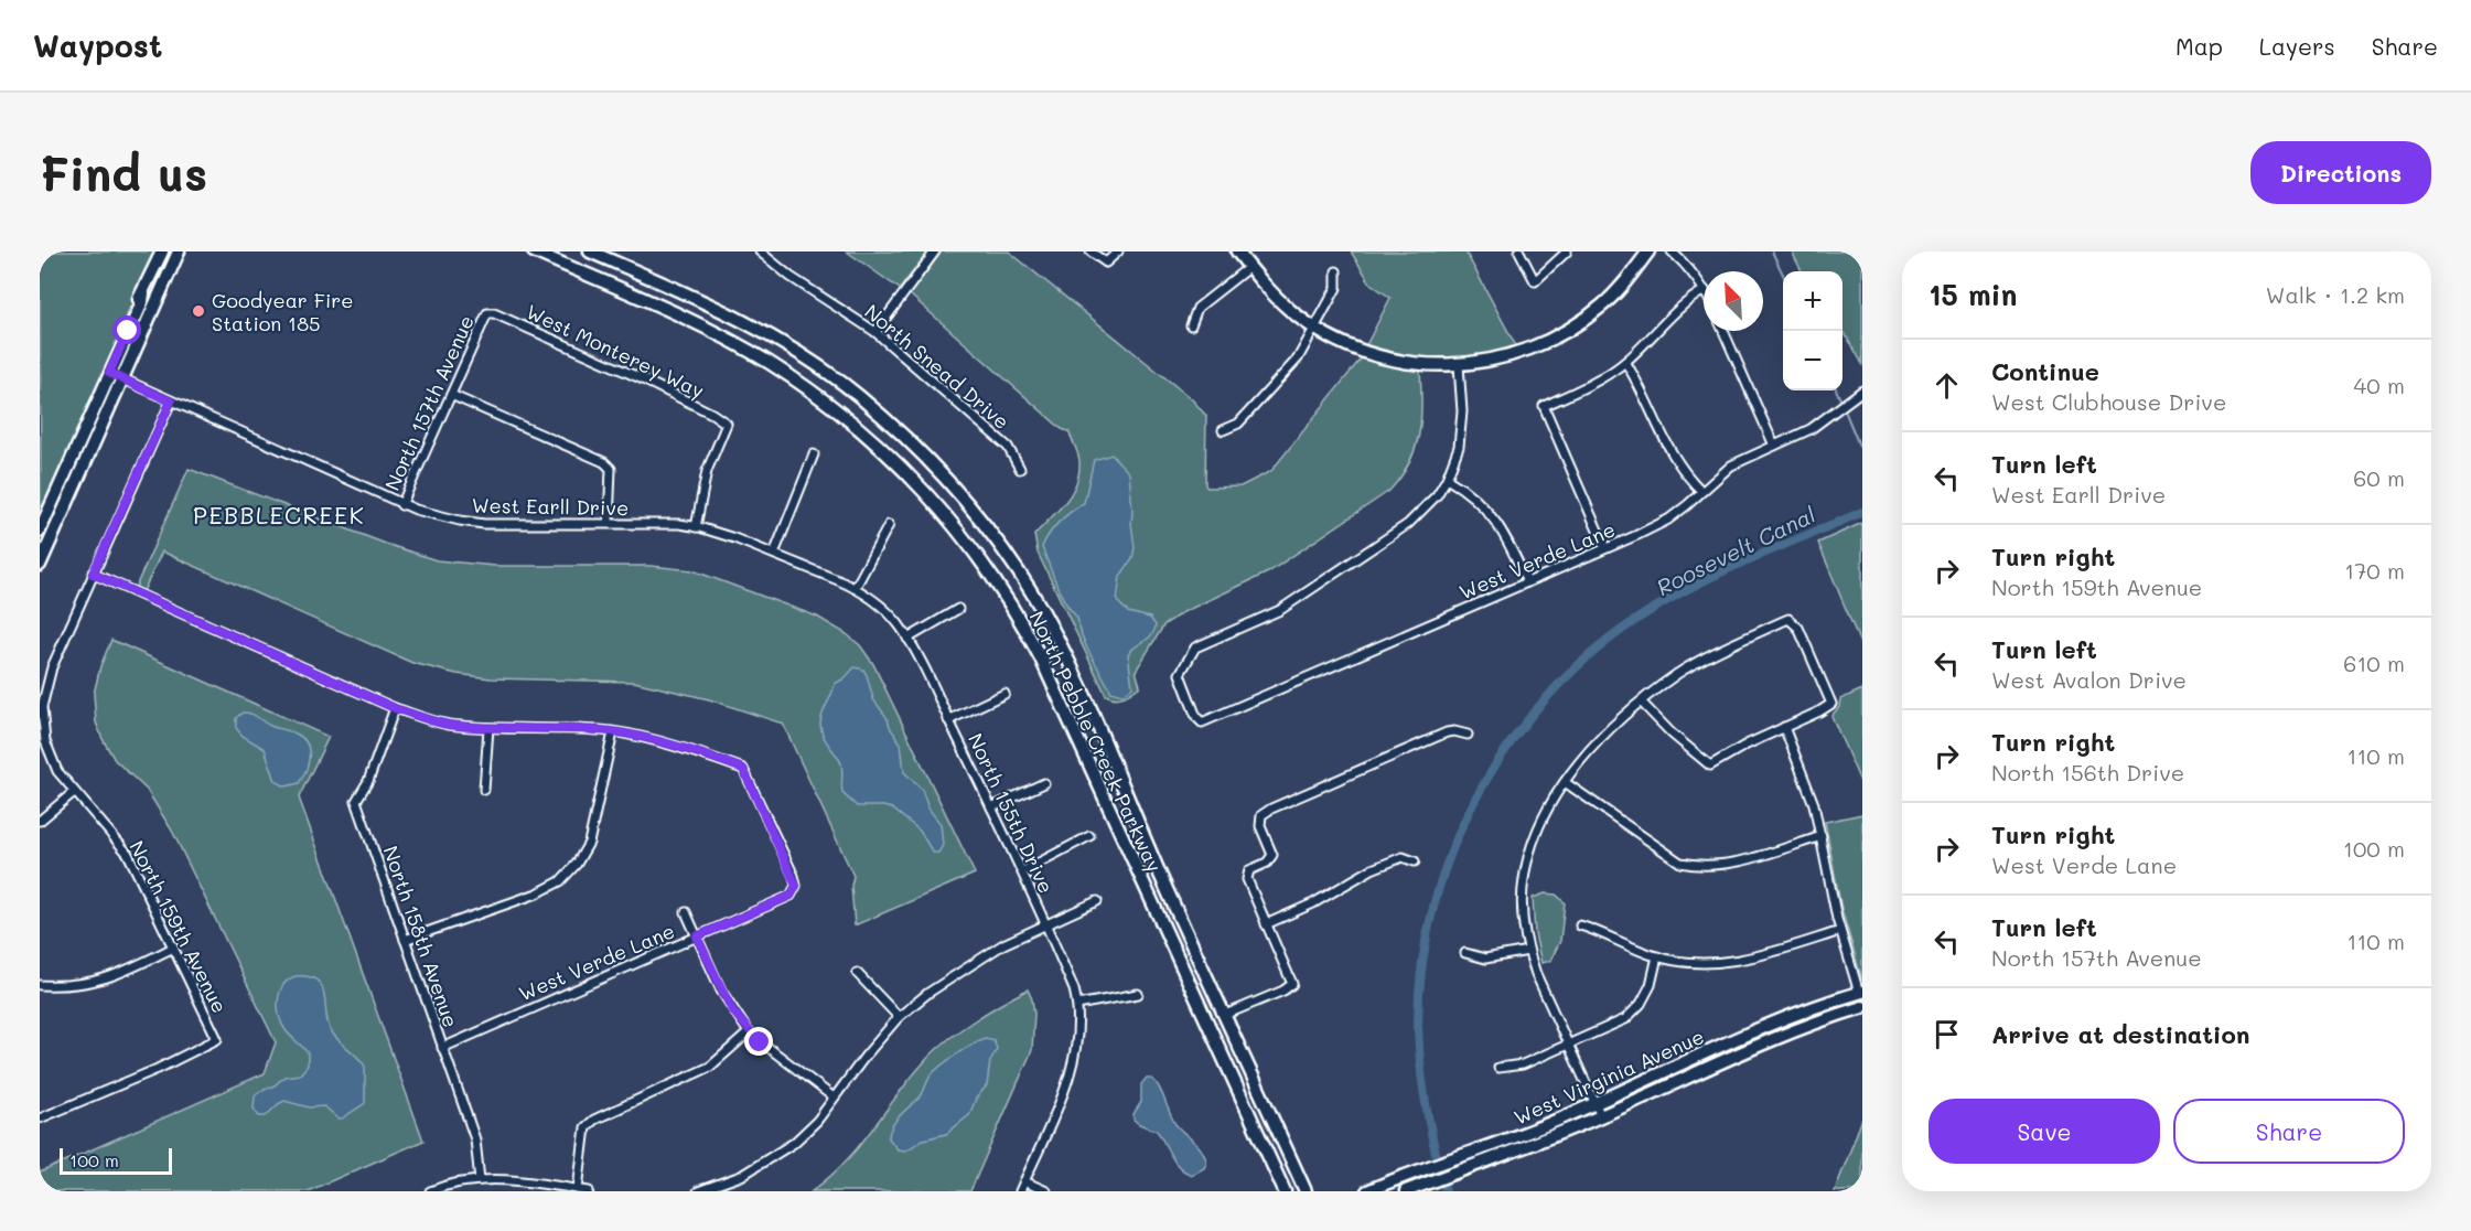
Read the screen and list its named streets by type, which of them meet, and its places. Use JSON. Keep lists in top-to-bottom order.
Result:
{
  "streets": {
    "main road": ["North Pebble Creek Parkway", "West Virginia Avenue"],
    "street": [
      "West Monterey Way",
      "North Snead Drive",
      "North 157th Avenue",
      "West Earll Drive",
      "West Verde Lane",
      "North 155th Drive",
      "North 159th Avenue",
      "North 158th Avenue"
    ]
  },
  "crossings": [
    ["West Monterey Way", "North 157th Avenue"],
    ["West Monterey Way", "West Earll Drive"],
    ["North 157th Avenue", "West Earll Drive"],
    ["West Earll Drive", "North 155th Drive"],
    ["West Earll Drive", "North 159th Avenue"],
    ["West Verde Lane", "North 158th Avenue"]
  ],
  "districts": ["PEBBLECREEK"],
  "water": ["Roosevelt Canal"],
  "places": ["Goodyear Fire Station 185"],
  "scale_bar": "100 m",
  "north": "top left",
  "page": {
    "header": "Waypost",
    "nav": ["Map", "Layers", "Share"],
    "buttons": [
      "Directions",
      ["Save", "Share"]
    ],
    "title": "Find us",
    "heading": ["15 min", "Walk · 1.2 km"],
    "map_buttons": ["+", "−"],
    "list": [
      ["Continue", "West Clubhouse Drive", "40 m"],
      ["Turn left", "West Earll Drive", "60 m"],
      ["Turn right", "North 159th Avenue", "170 m"],
      ["Turn left", "West Avalon Drive", "610 m"],
      ["Turn right", "North 156th Drive", "110 m"],
      ["Turn right", "West Verde Lane", "100 m"],
      ["Turn left", "North 157th Avenue", "110 m"],
      "Arrive at destination"
    ],
    "scale": "100 m"
  }
}
